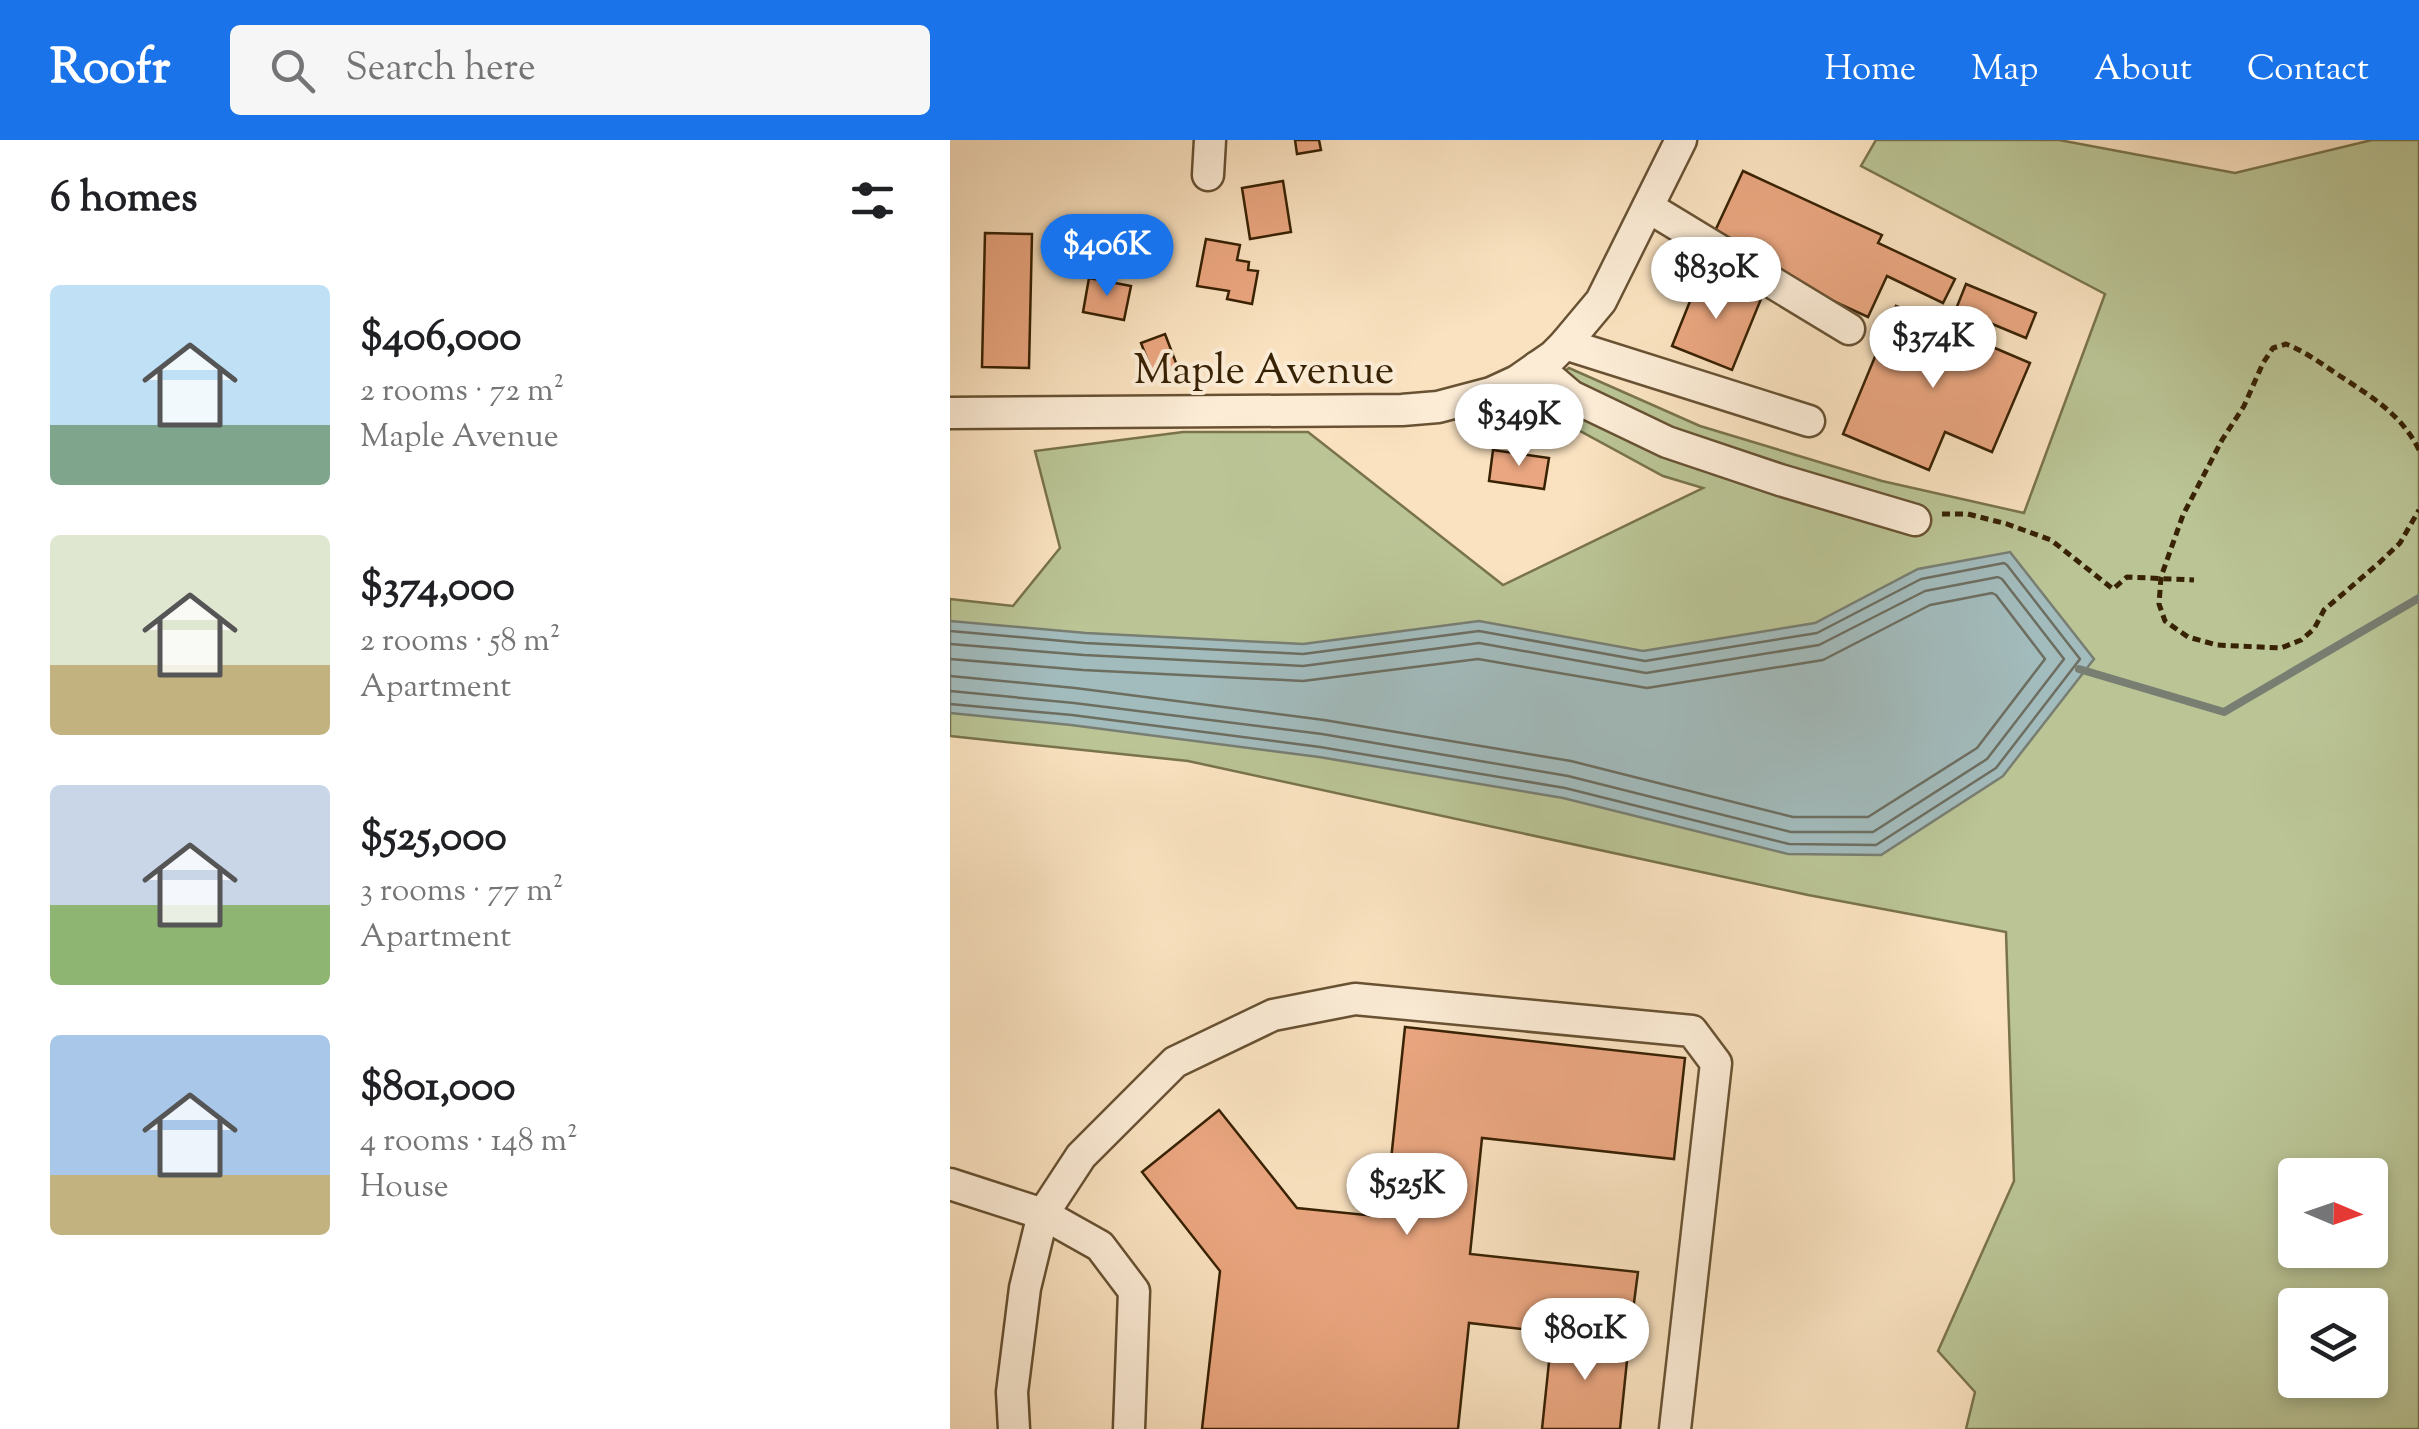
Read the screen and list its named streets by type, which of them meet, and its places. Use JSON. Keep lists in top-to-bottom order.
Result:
{
  "streets": {
    "street": ["Maple Avenue"]
  },
  "north": "right",
  "page": {
    "header": "Roofr",
    "search": "Search here",
    "nav": [
      "Home",
      "Map",
      "About",
      "Contact"
    ],
    "heading": "6 homes",
    "price": [
      "$406K",
      "$830K",
      "$374K",
      "$349K",
      "$525K",
      "$801K"
    ],
    "list": [
      {
        "name": "$406,000",
        "note": "2 rooms · 72 m² · Maple Avenue"
      },
      {
        "name": "$374,000",
        "note": "2 rooms · 58 m² · Apartment"
      },
      {
        "name": "$525,000",
        "note": "3 rooms · 77 m² · Apartment"
      },
      {
        "name": "$801,000",
        "note": "4 rooms · 148 m² · House"
      }
    ]
  }
}
